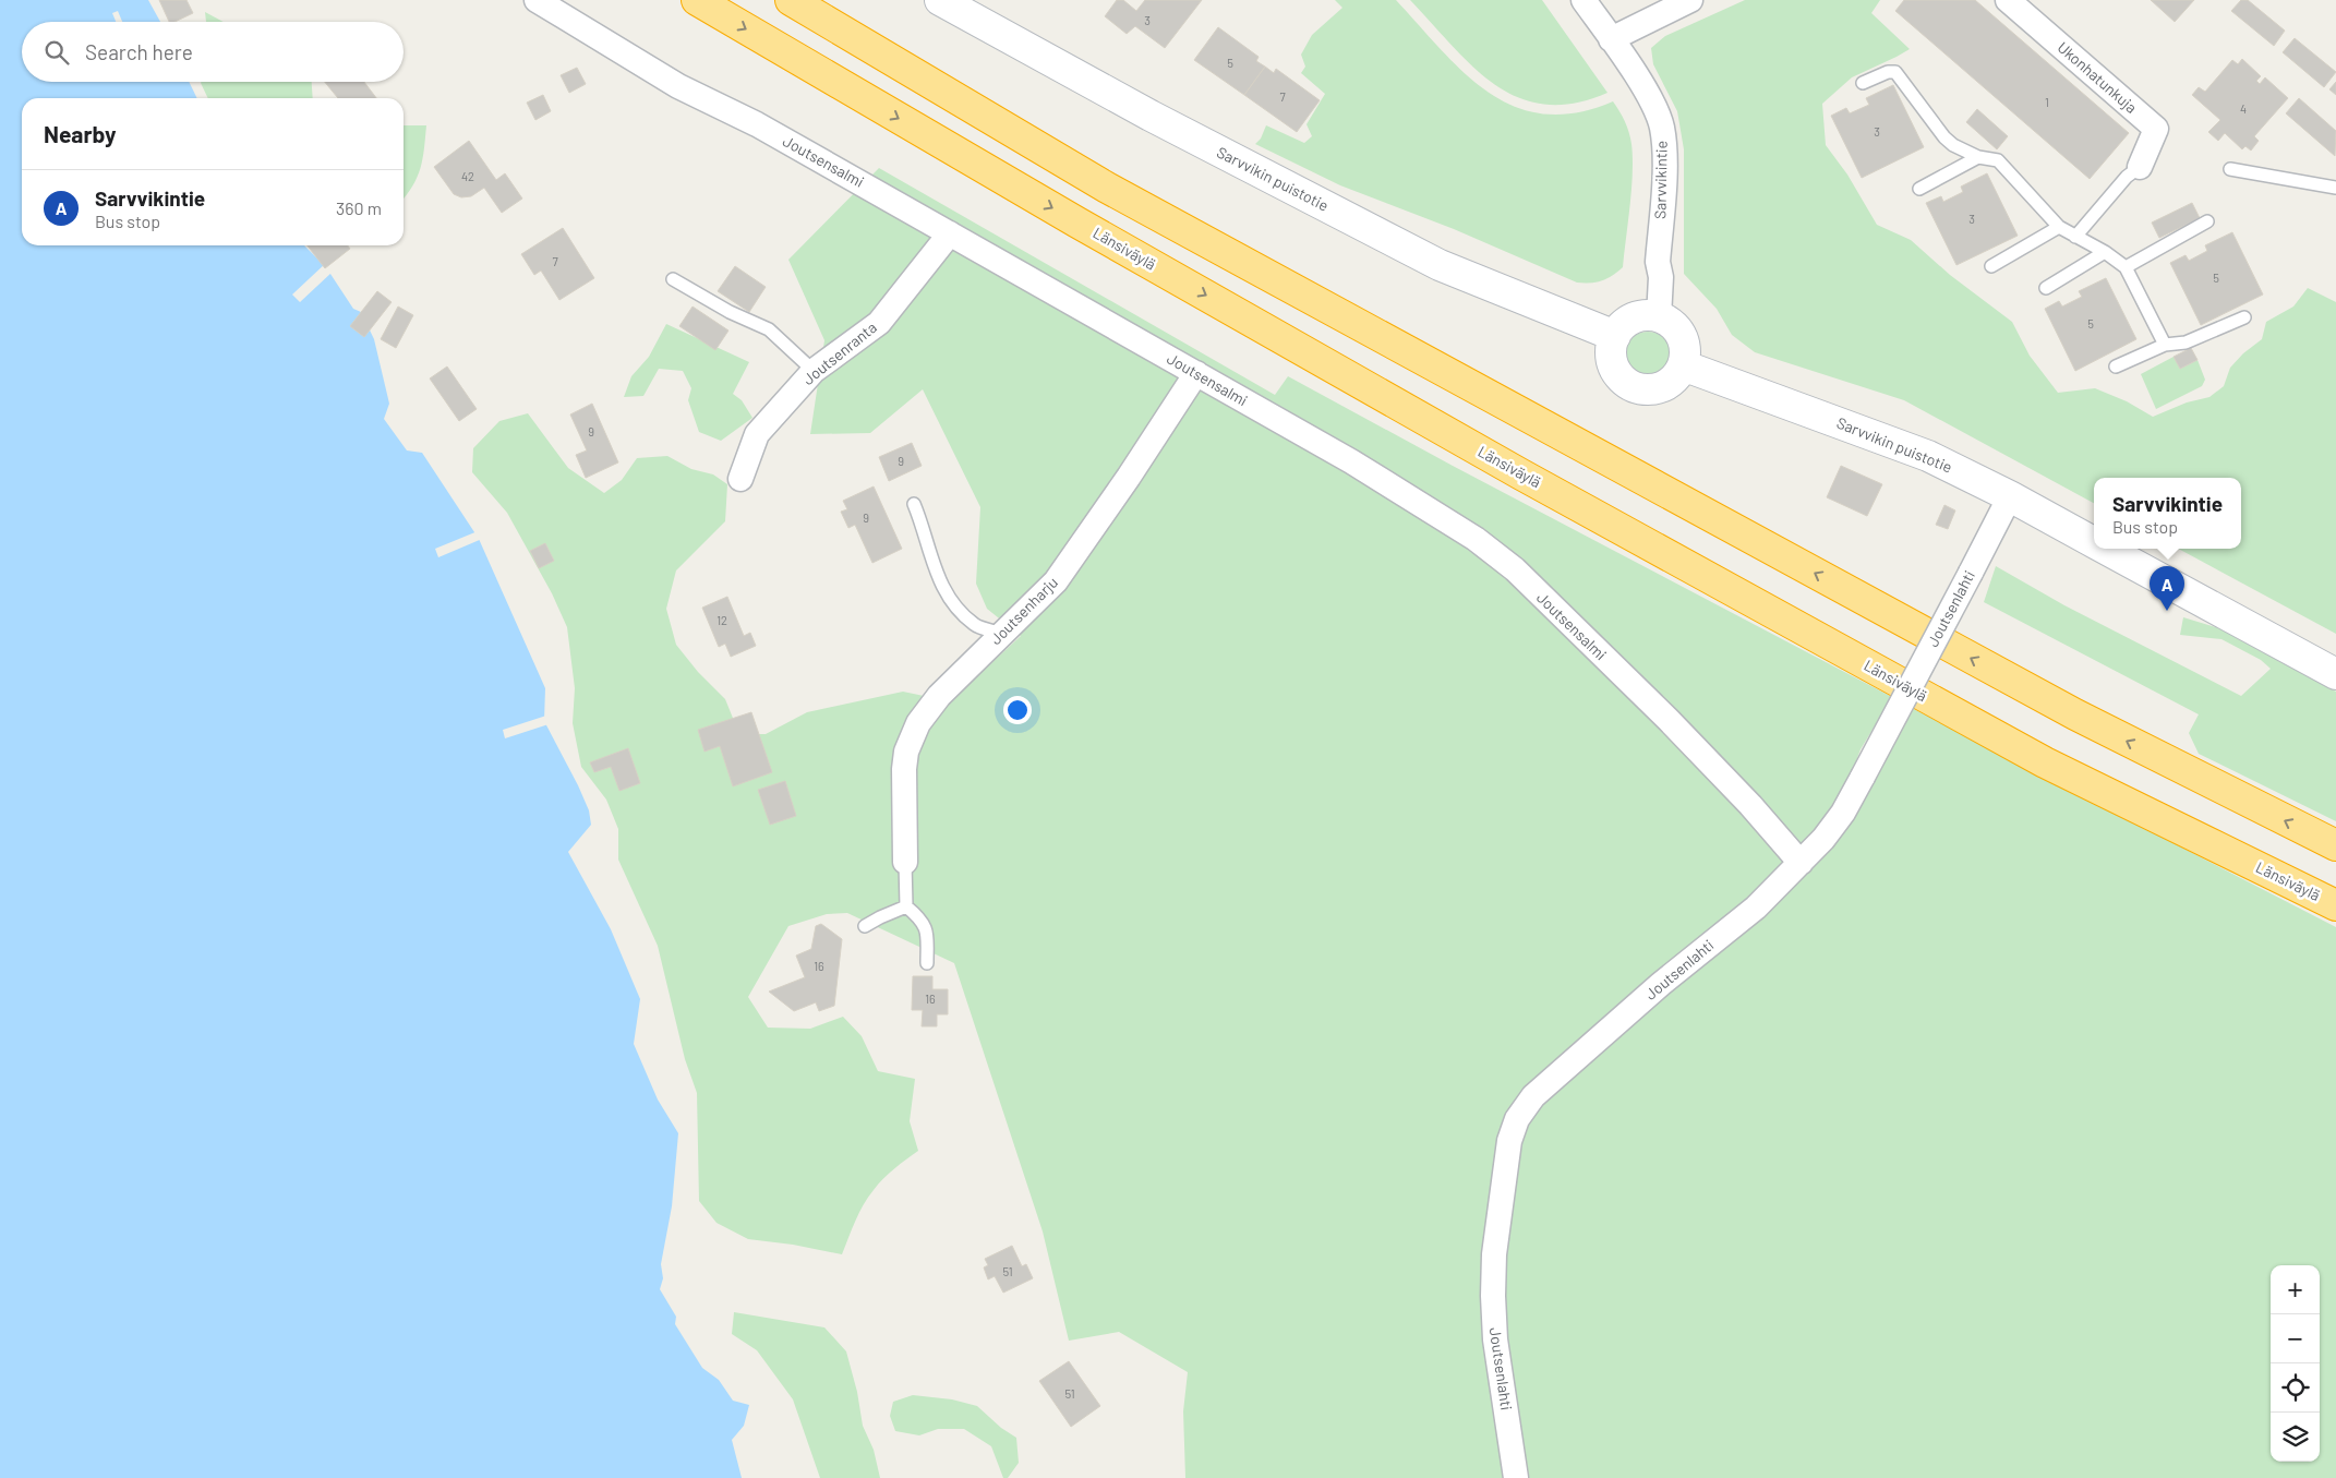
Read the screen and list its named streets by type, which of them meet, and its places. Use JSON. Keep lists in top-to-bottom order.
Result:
{
  "streets": {
    "highway": ["Länsiväylä"],
    "main road": ["Sarvvikin puistotie"],
    "street": [
      "Ukonhatunkuja",
      "Joutsensalmi",
      "Sarvvikintie",
      "Joutsenranta",
      "Joutsenlahti",
      "Joutsenharju"
    ]
  },
  "crossings": [
    ["Joutsensalmi", "Joutsenranta"],
    ["Joutsensalmi", "Joutsenlahti"],
    ["Joutsensalmi", "Joutsenharju"],
    ["Sarvvikin puistotie", "Sarvvikintie"],
    ["Sarvvikin puistotie", "Joutsenlahti"]
  ],
  "house_numbers": [
    "3",
    "5",
    "7",
    "1",
    "4",
    "3",
    "42",
    "3",
    "7",
    "5",
    "5",
    "9",
    "9",
    "9",
    "12",
    "16",
    "16",
    "51",
    "51"
  ],
  "page": {
    "search": "Search here",
    "heading": "Nearby",
    "list": [
      {
        "mark": "A",
        "name": "Sarvvikintie",
        "note": "Bus stop",
        "value": "360 m"
      }
    ],
    "popup": ["Sarvvikintie", "Bus stop"],
    "pins": "A",
    "map_buttons": ["+", "−"]
  }
}
